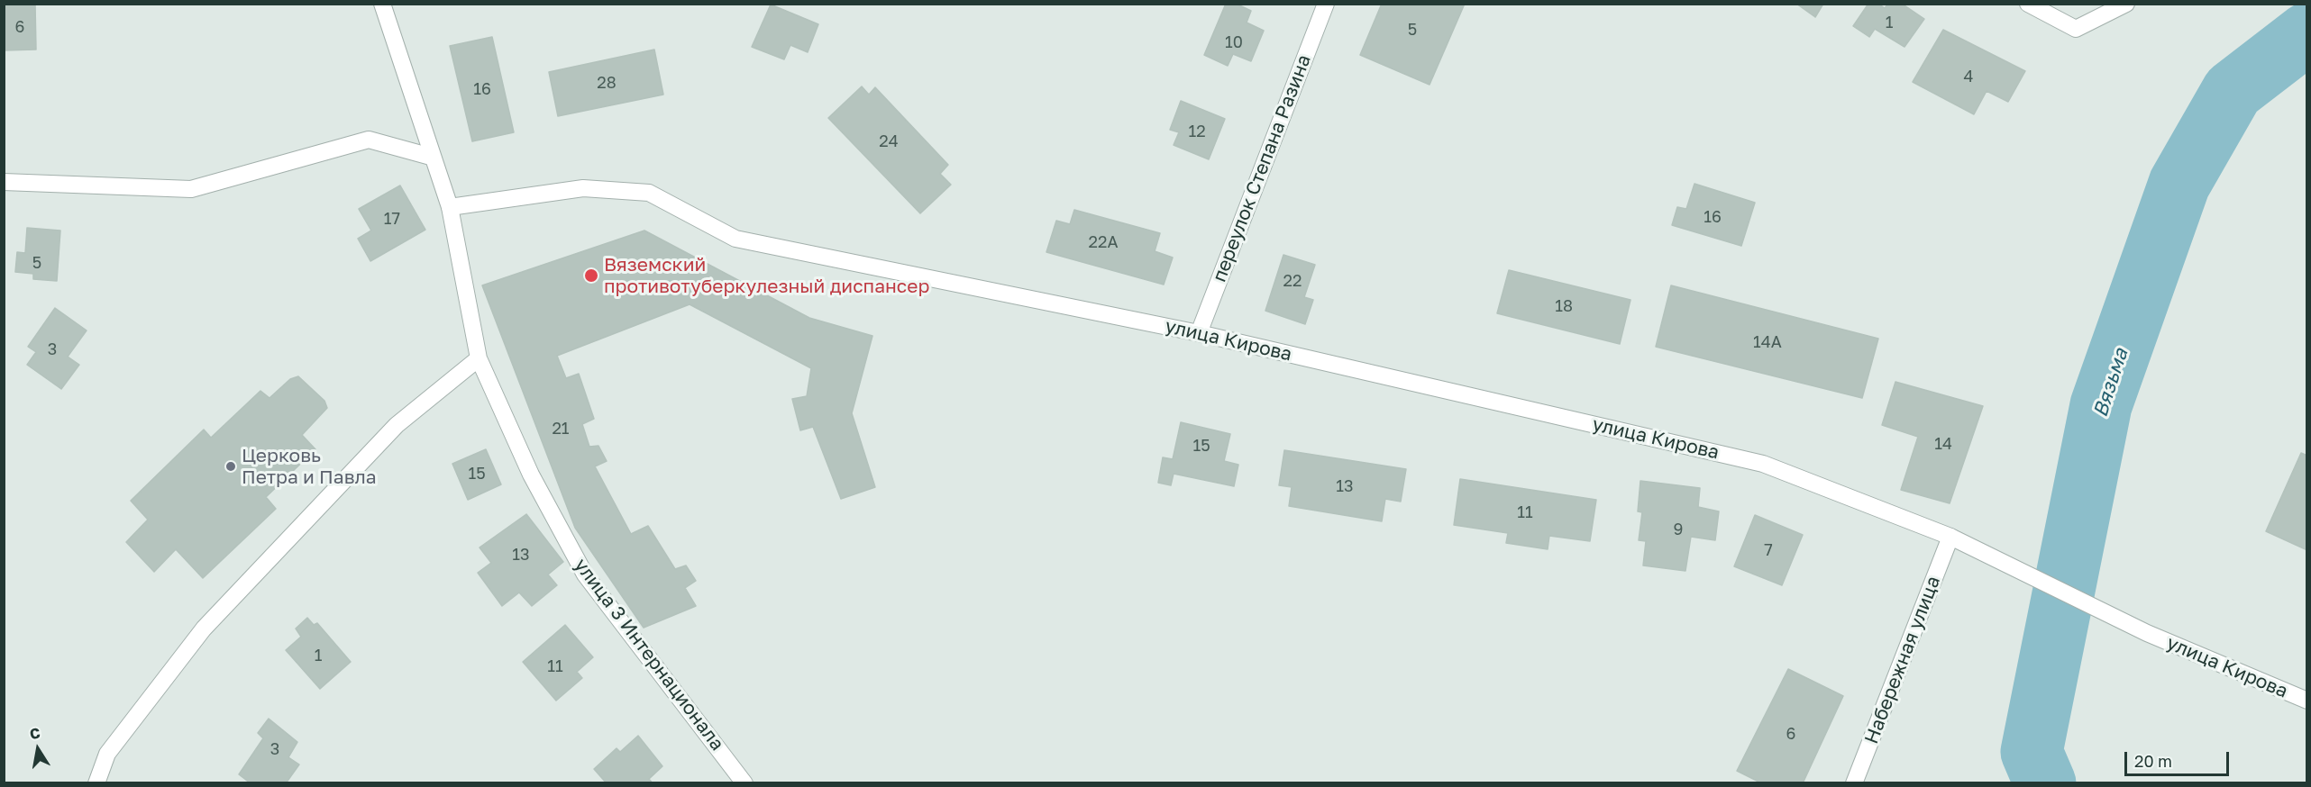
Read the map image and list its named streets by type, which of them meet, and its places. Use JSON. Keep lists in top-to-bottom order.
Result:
{
  "streets": {
    "street": [
      "переулок Степана Разина",
      "улица Кирова",
      "улица 3 Интернационала",
      "Набережная улица"
    ]
  },
  "crossings": [
    ["переулок Степана Разина", "улица Кирова"],
    ["улица Кирова", "улица 3 Интернационала"],
    ["улица Кирова", "Набережная улица"]
  ],
  "water": ["Вязьма"],
  "places": ["Вяземский противотуберкулезный диспансер", "Церковь Петра и Павла"],
  "house_numbers": [
    "1",
    "6",
    "5",
    "10",
    "4",
    "28",
    "16",
    "12",
    "24",
    "16",
    "17",
    "22А",
    "5",
    "22",
    "18",
    "14А",
    "3",
    "21",
    "14",
    "15",
    "15",
    "13",
    "11",
    "9",
    "7",
    "13",
    "1",
    "11",
    "6",
    "3"
  ],
  "scale_bar": "20 m",
  "north": "top"
}
